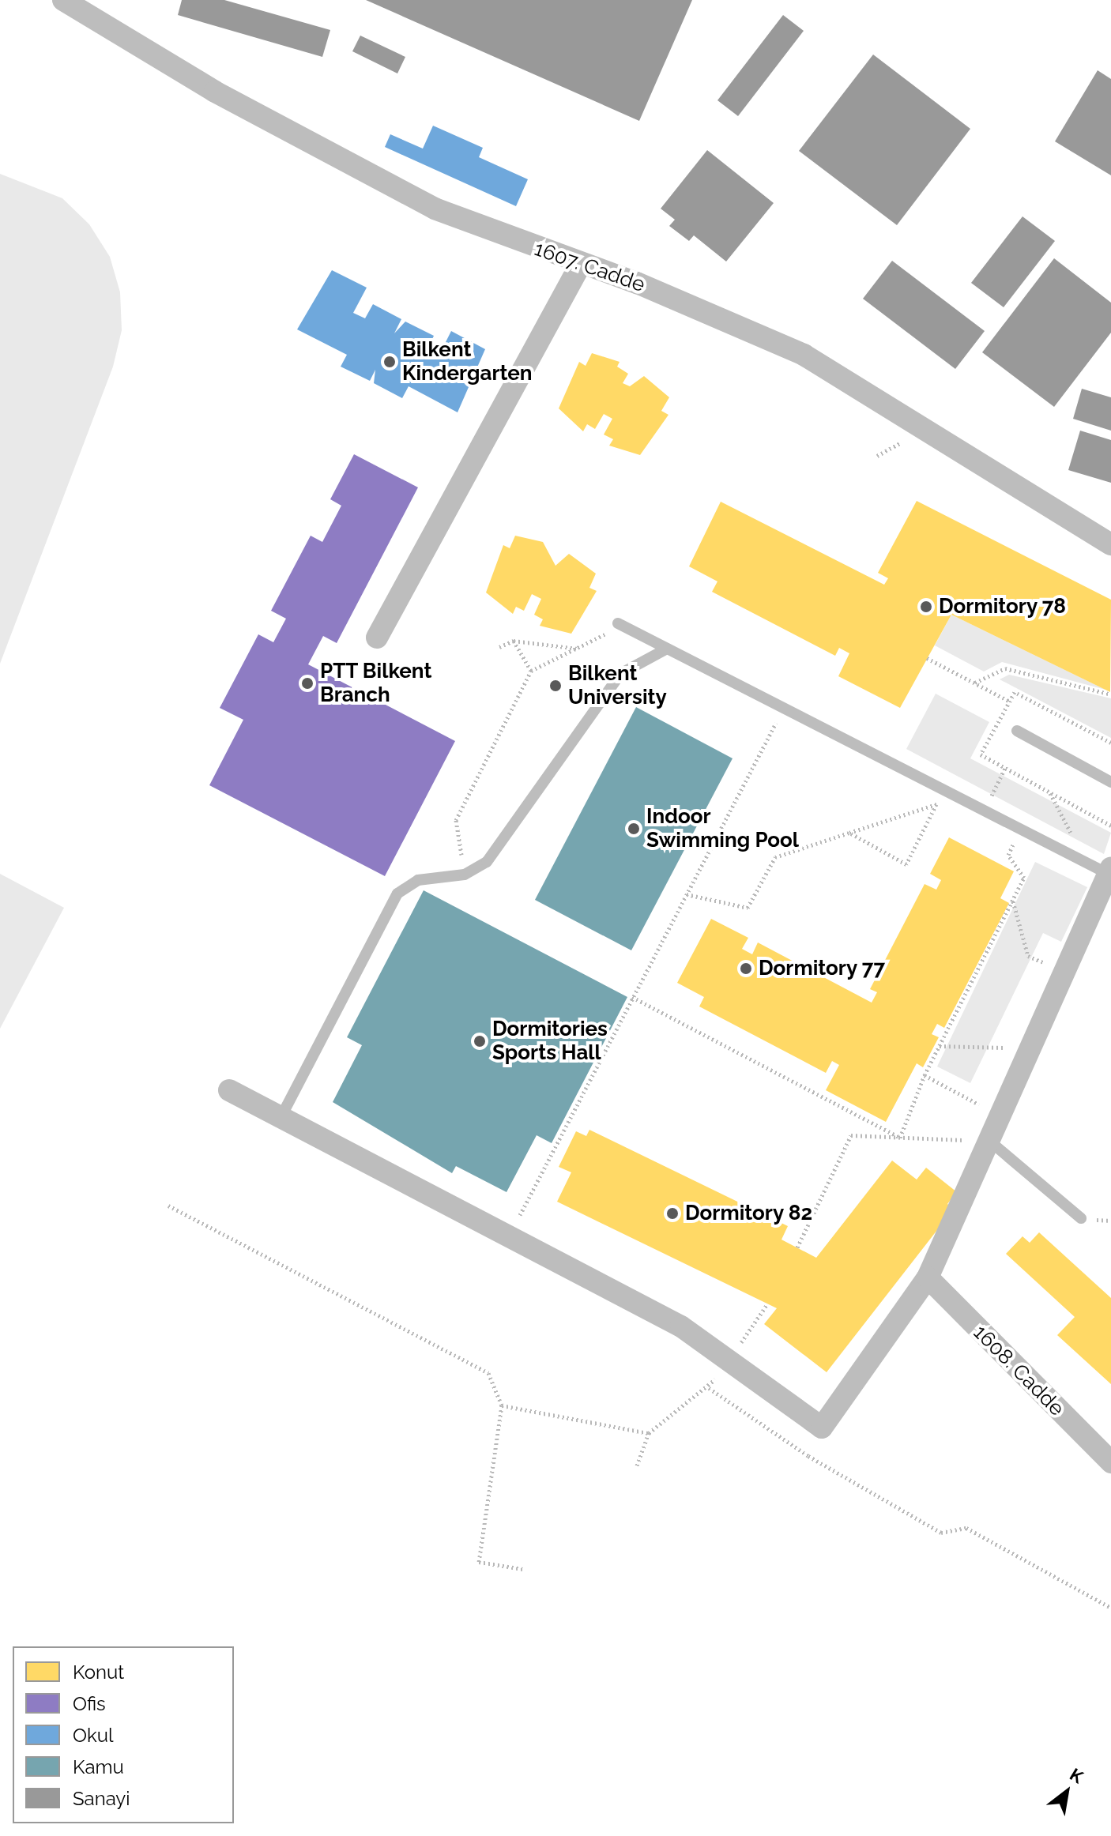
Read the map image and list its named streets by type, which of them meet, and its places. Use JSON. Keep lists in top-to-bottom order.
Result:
{
  "streets": {
    "street": ["1607. Cadde", "1608. Cadde"]
  },
  "places": [
    "Bilkent Kindergarten",
    "Dormitory 78",
    "PTT Bilkent Branch",
    "Bilkent University",
    "Indoor Swimming Pool",
    "Dormitory 77",
    "Dormitories Sports Hall",
    "Dormitory 82"
  ],
  "legend": [
    "Konut",
    "Ofis",
    "Okul",
    "Kamu",
    "Sanayi"
  ],
  "north": "top right"
}
